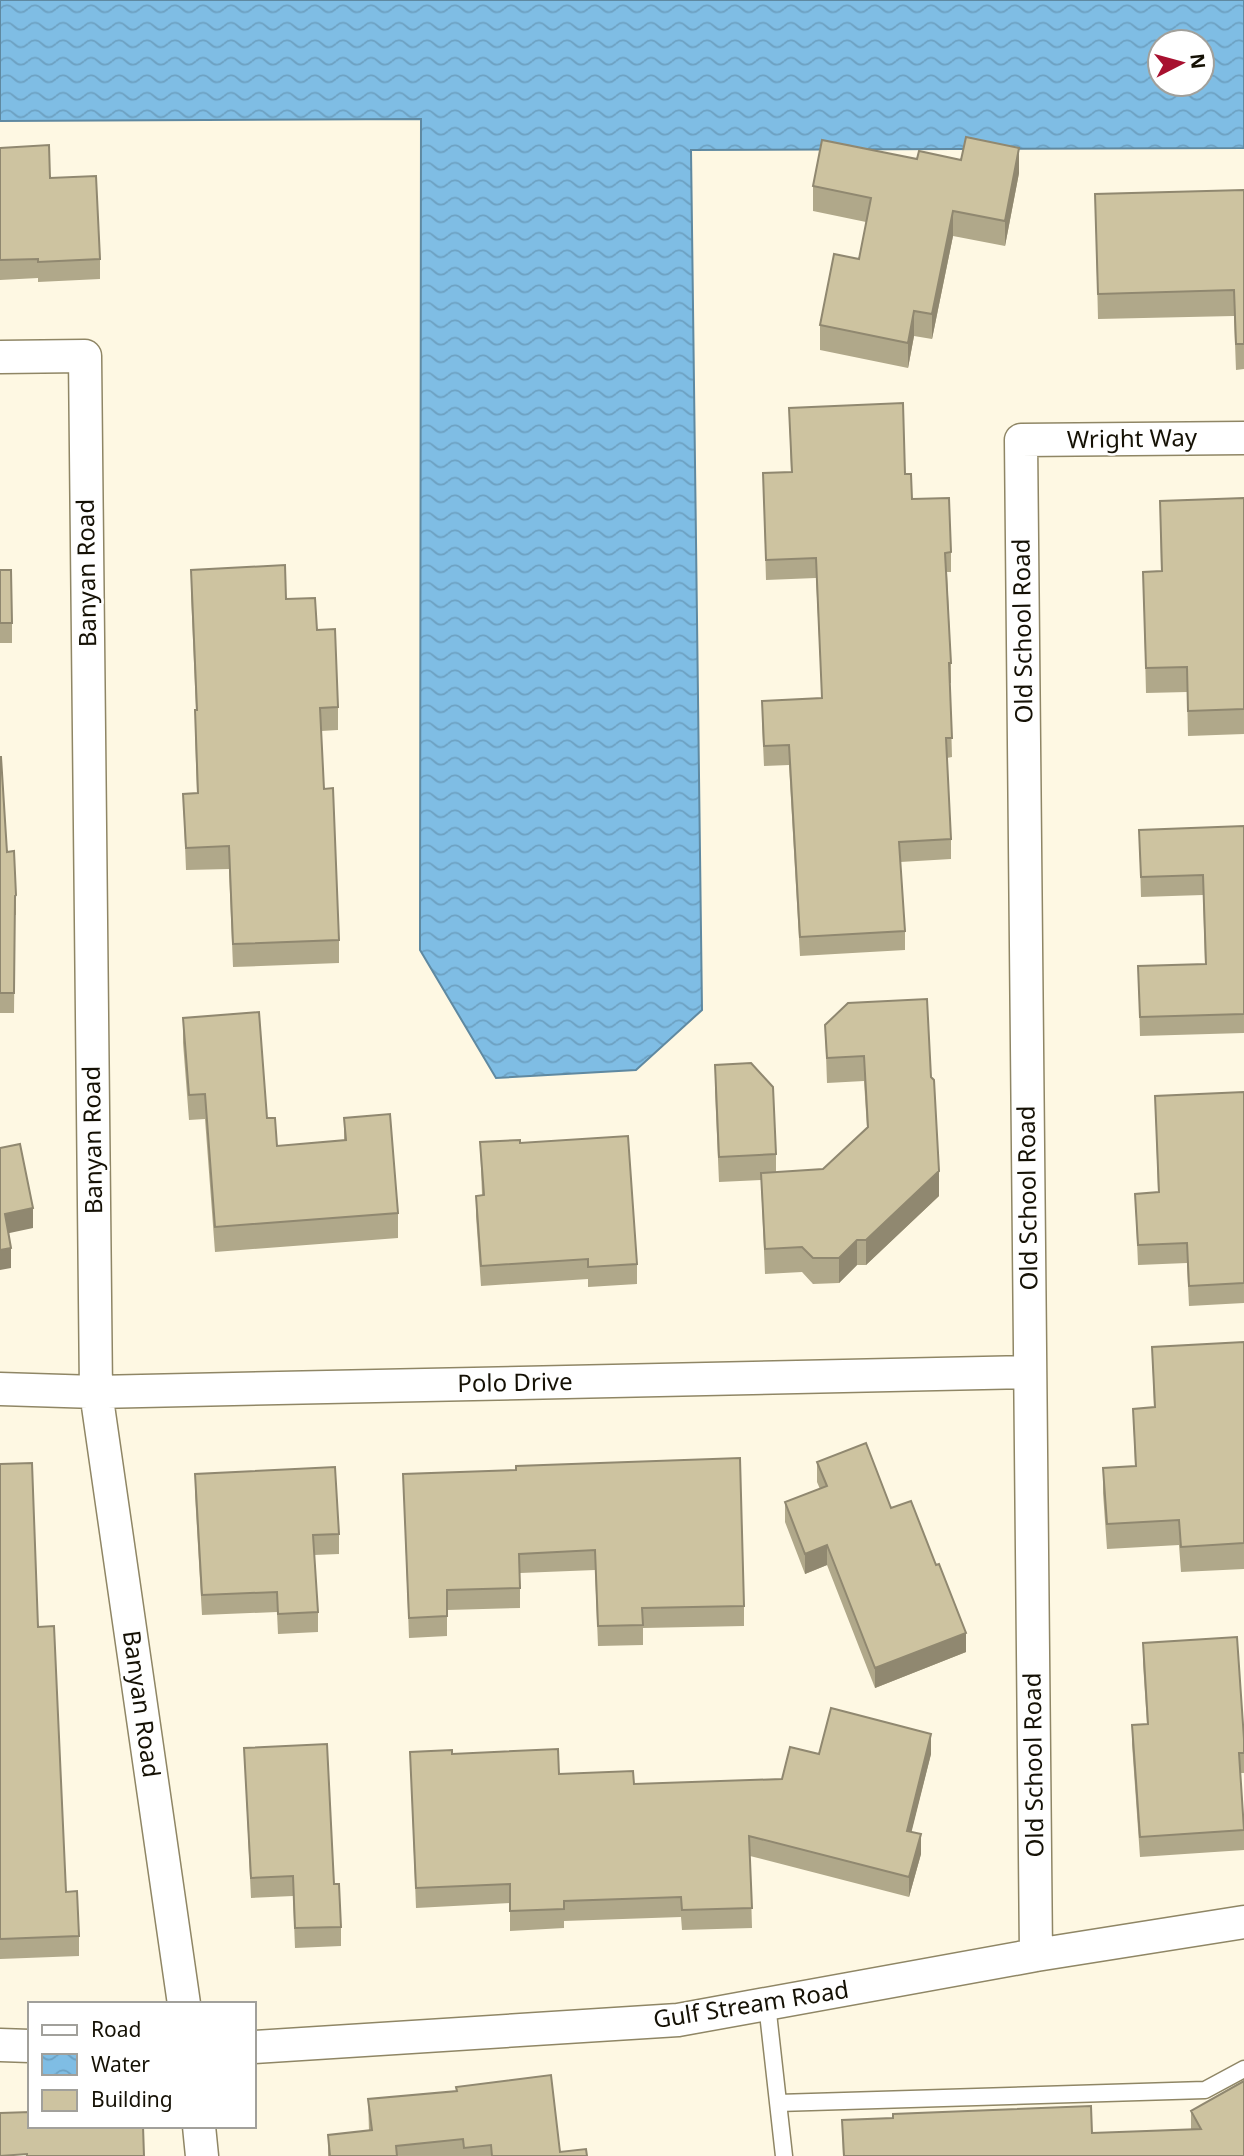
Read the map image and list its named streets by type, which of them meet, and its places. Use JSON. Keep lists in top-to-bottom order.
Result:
{
  "streets": {
    "street": [
      "Wright Way",
      "Banyan Road",
      "Old School Road",
      "Polo Drive",
      "Gulf Stream Road"
    ]
  },
  "crossings": [
    ["Wright Way", "Old School Road"],
    ["Banyan Road", "Polo Drive"],
    ["Old School Road", "Polo Drive"],
    ["Old School Road", "Gulf Stream Road"]
  ],
  "legend": ["Road", "Water", "Building"],
  "north": "right"
}
